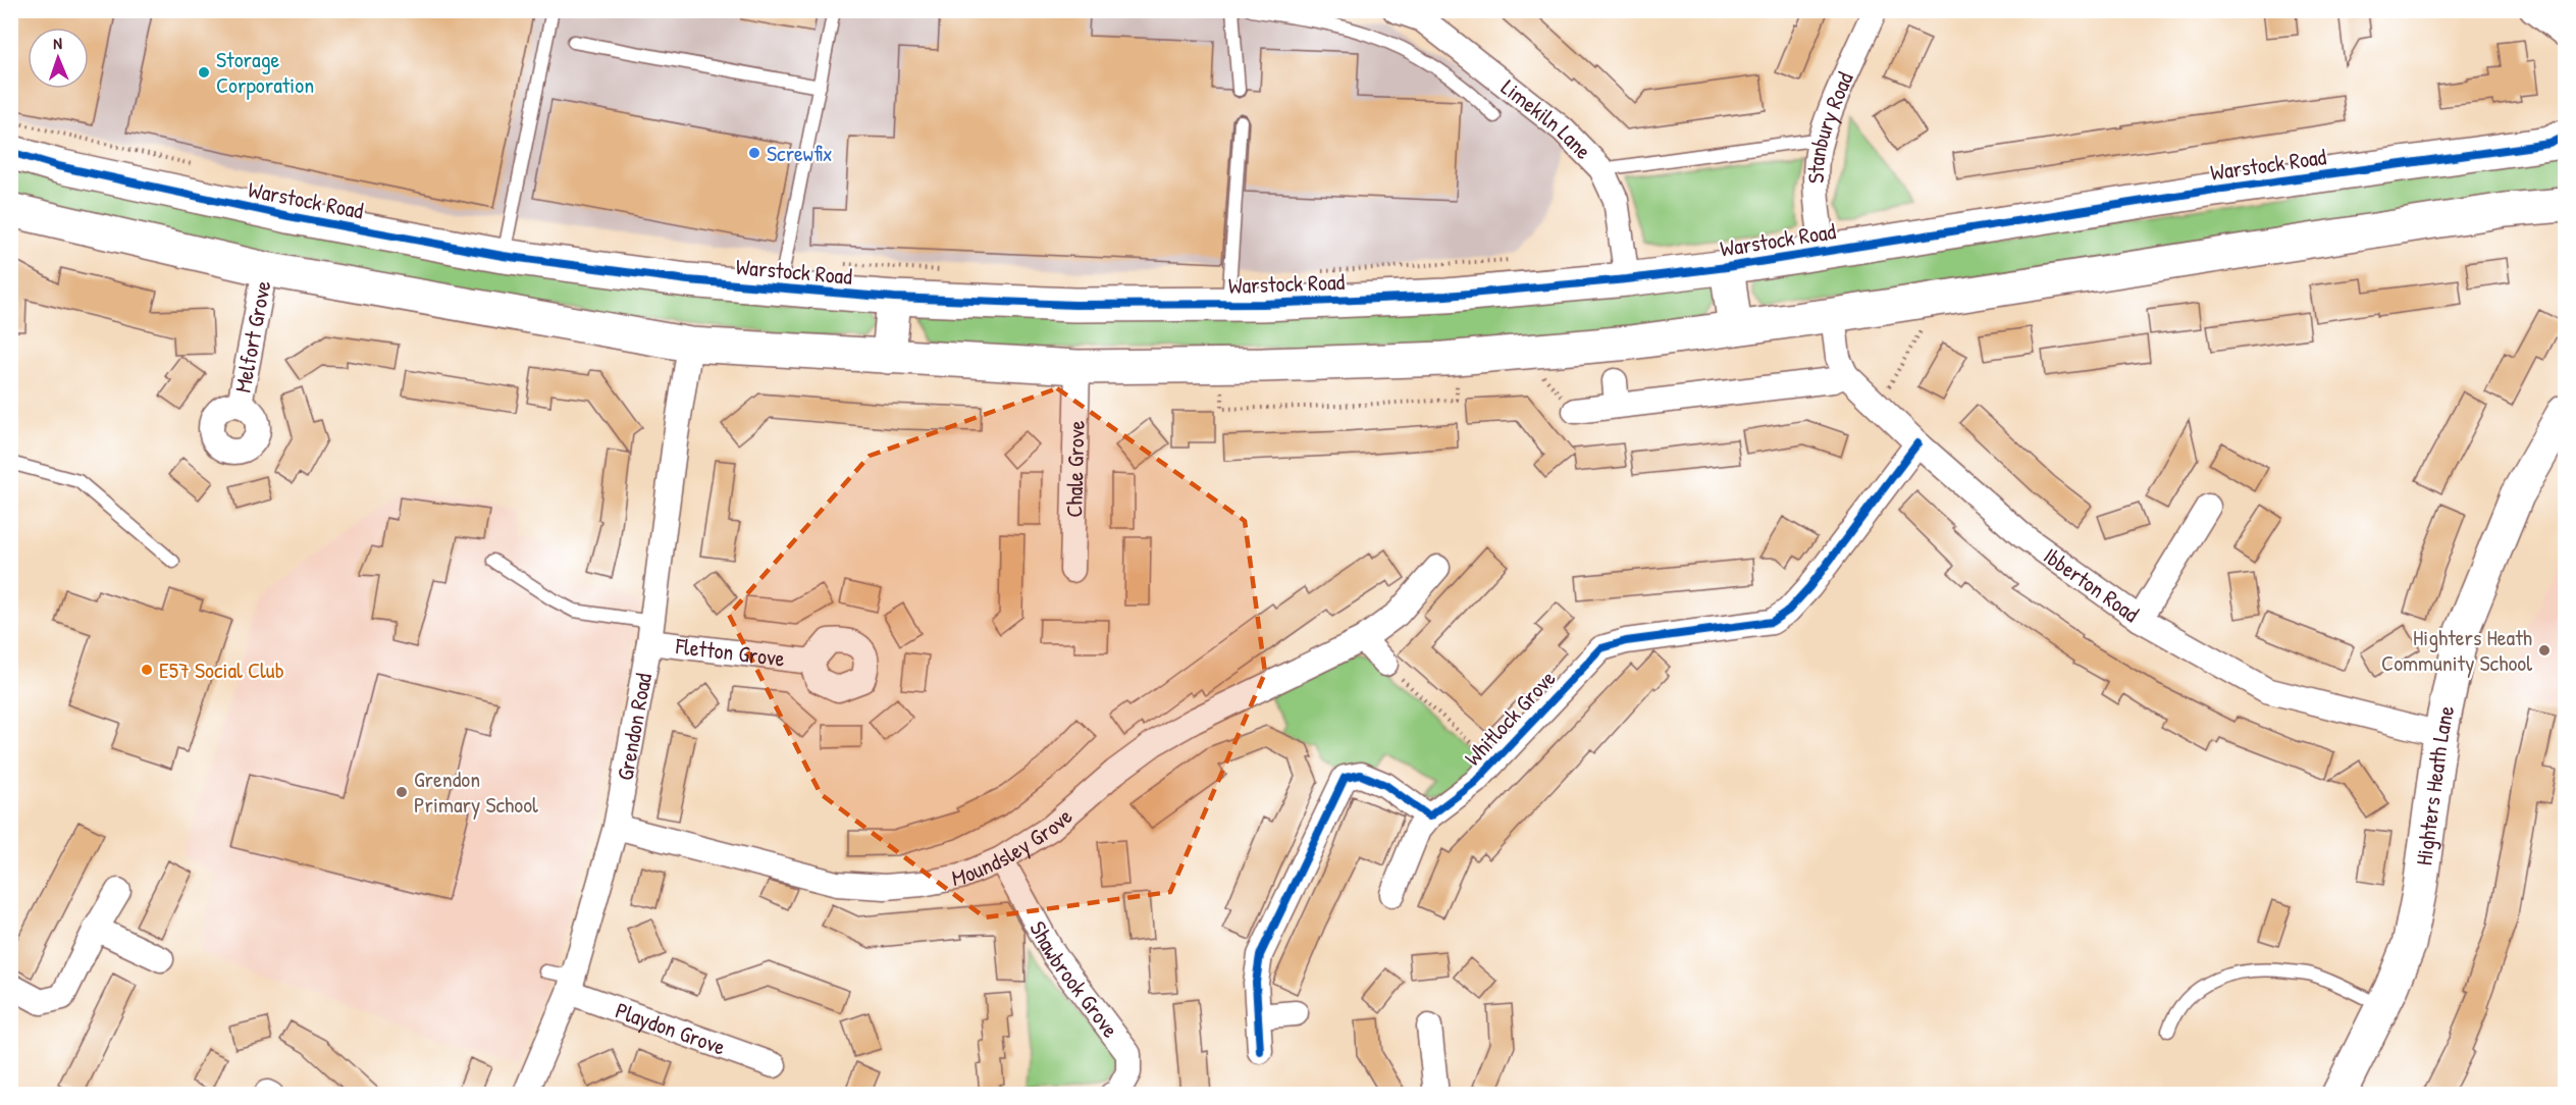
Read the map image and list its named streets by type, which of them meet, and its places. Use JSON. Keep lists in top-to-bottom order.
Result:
{
  "streets": {
    "street": [
      "Limekiln Lane",
      "Stanbury Road",
      "Warstock Road",
      "Melfort Grove",
      "Chale Grove",
      "Ibberton Road",
      "Fletton Grove",
      "Whitlock Grove",
      "Grendon Road",
      "Highters Heath Lane",
      "Moundsley Grove",
      "Shawbrook Grove",
      "Playdon Grove"
    ]
  },
  "crossings": [
    ["Limekiln Lane", "Warstock Road"],
    ["Stanbury Road", "Warstock Road"],
    ["Ibberton Road", "Whitlock Grove"],
    ["Ibberton Road", "Highters Heath Lane"],
    ["Fletton Grove", "Grendon Road"],
    ["Grendon Road", "Moundsley Grove"],
    ["Grendon Road", "Playdon Grove"],
    ["Moundsley Grove", "Shawbrook Grove"]
  ],
  "places": [
    "Storage Corporation",
    "Screwfix",
    "Highters Heath Community School",
    "E57 Social Club",
    "Grendon Primary School"
  ],
  "north": "top"
}
